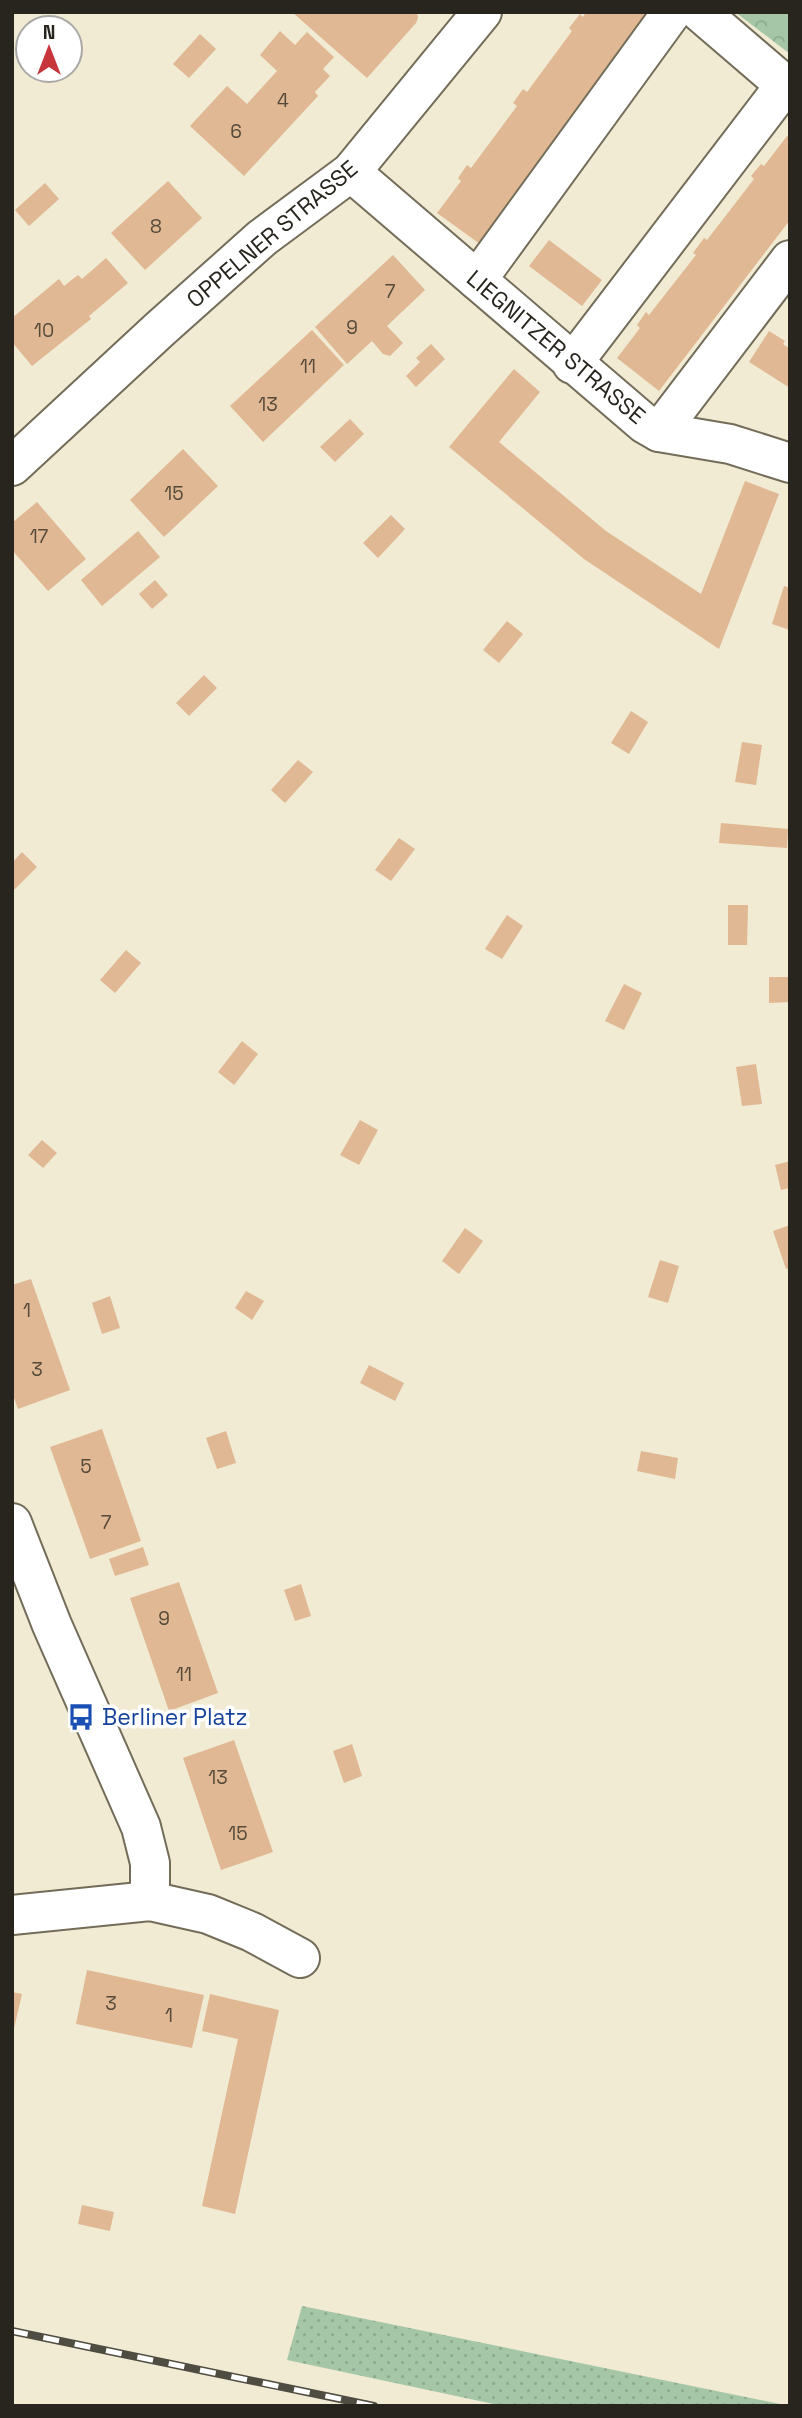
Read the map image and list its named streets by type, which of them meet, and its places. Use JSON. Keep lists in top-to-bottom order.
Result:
{
  "streets": {
    "street": ["OPPELNER STRASSE", "LIEGNITZER STRASSE"]
  },
  "crossings": [
    ["OPPELNER STRASSE", "LIEGNITZER STRASSE"]
  ],
  "places": {
    "bus stop": ["Berliner Platz"]
  },
  "house_numbers": [
    "4",
    "6",
    "8",
    "7",
    "9",
    "10",
    "11",
    "13",
    "15",
    "17",
    "1",
    "3",
    "5",
    "7",
    "9",
    "11",
    "13",
    "15",
    "3",
    "1"
  ],
  "north": "top"
}
